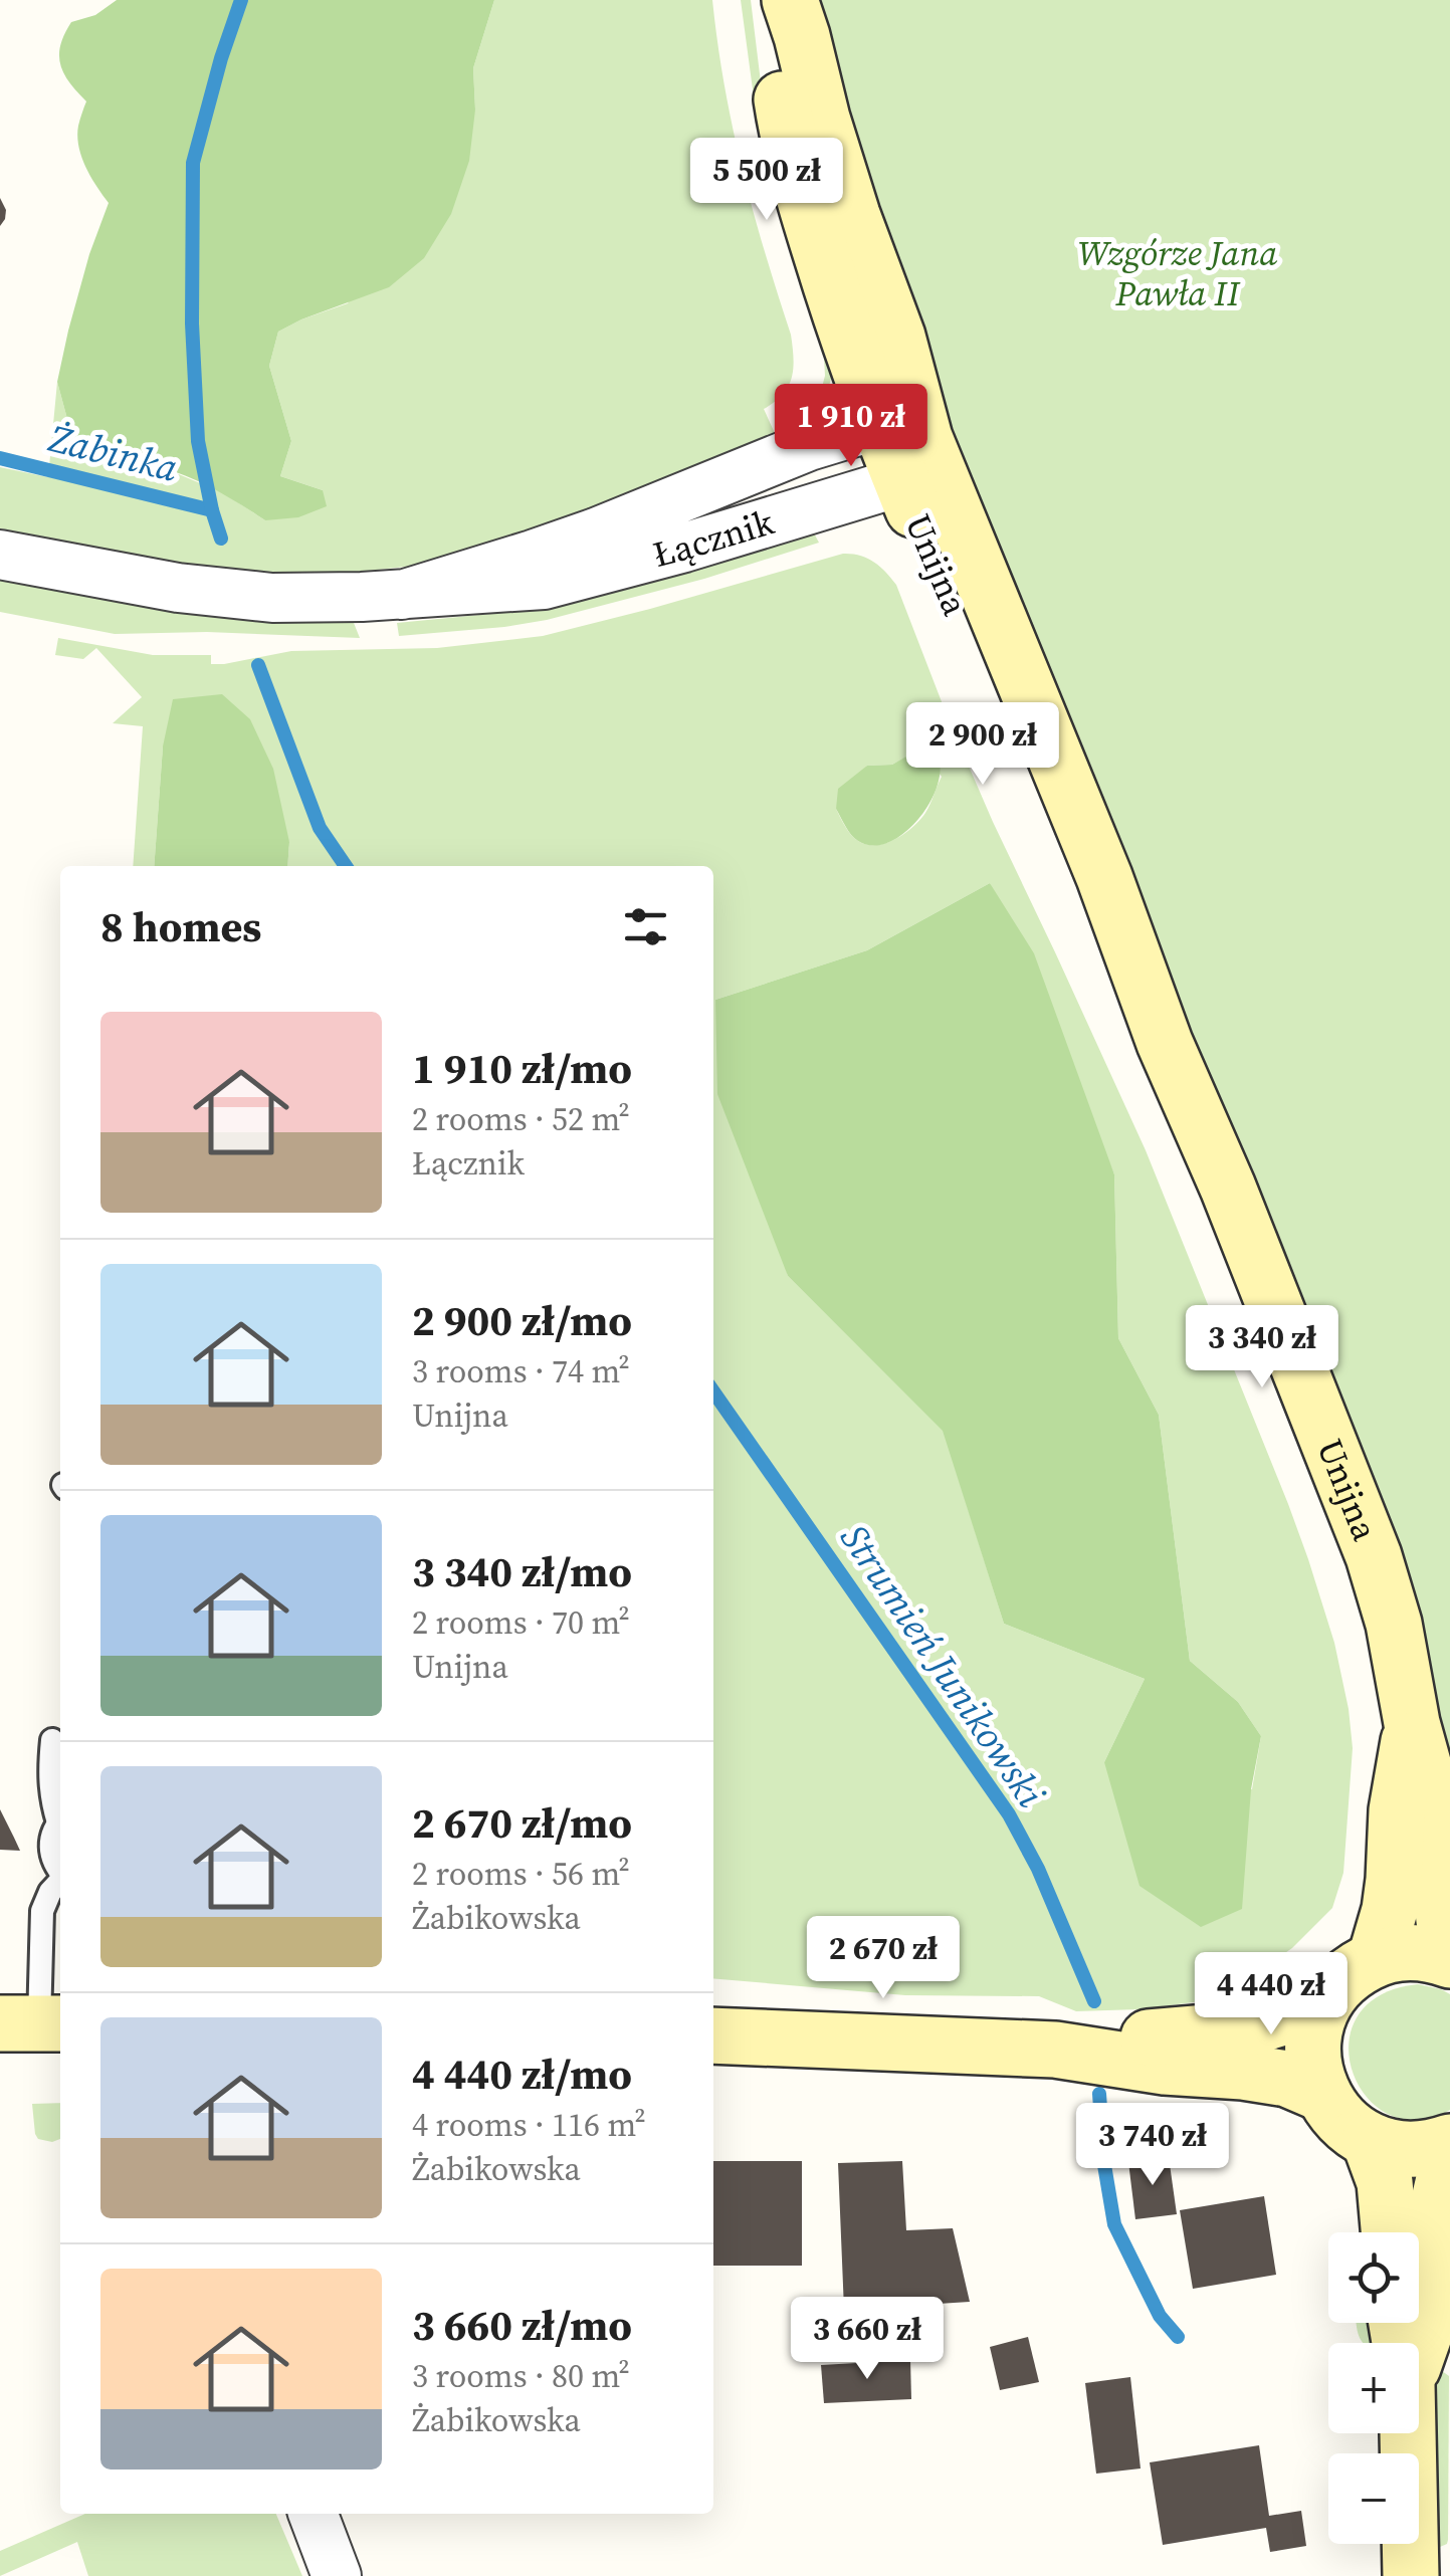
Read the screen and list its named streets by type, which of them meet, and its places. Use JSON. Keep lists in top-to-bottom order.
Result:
{
  "streets": {
    "street": ["Łącznik", "Unijna"]
  },
  "crossings": [
    ["Łącznik", "Unijna"]
  ],
  "water": ["Żabinka", "Strumień Junikowski"],
  "parks": ["Wzgórze Jana Pawła II"],
  "page": {
    "price": [
      "5 500 zł",
      "1 910 zł",
      "2 900 zł",
      "3 340 zł",
      "2 670 zł",
      "4 440 zł",
      "3 740 zł",
      "3 660 zł"
    ],
    "heading": "8 homes",
    "list": [
      {
        "name": "1 910 zł/mo",
        "note": "2 rooms · 52 m² · Łącznik"
      },
      {
        "name": "2 900 zł/mo",
        "note": "3 rooms · 74 m² · Unijna"
      },
      {
        "name": "3 340 zł/mo",
        "note": "2 rooms · 70 m² · Unijna"
      },
      {
        "name": "2 670 zł/mo",
        "note": "2 rooms · 56 m² · Żabikowska"
      },
      {
        "name": "4 440 zł/mo",
        "note": "4 rooms · 116 m² · Żabikowska"
      },
      {
        "name": "3 660 zł/mo",
        "note": "3 rooms · 80 m² · Żabikowska"
      }
    ],
    "map_buttons": ["+", "−"]
  }
}
